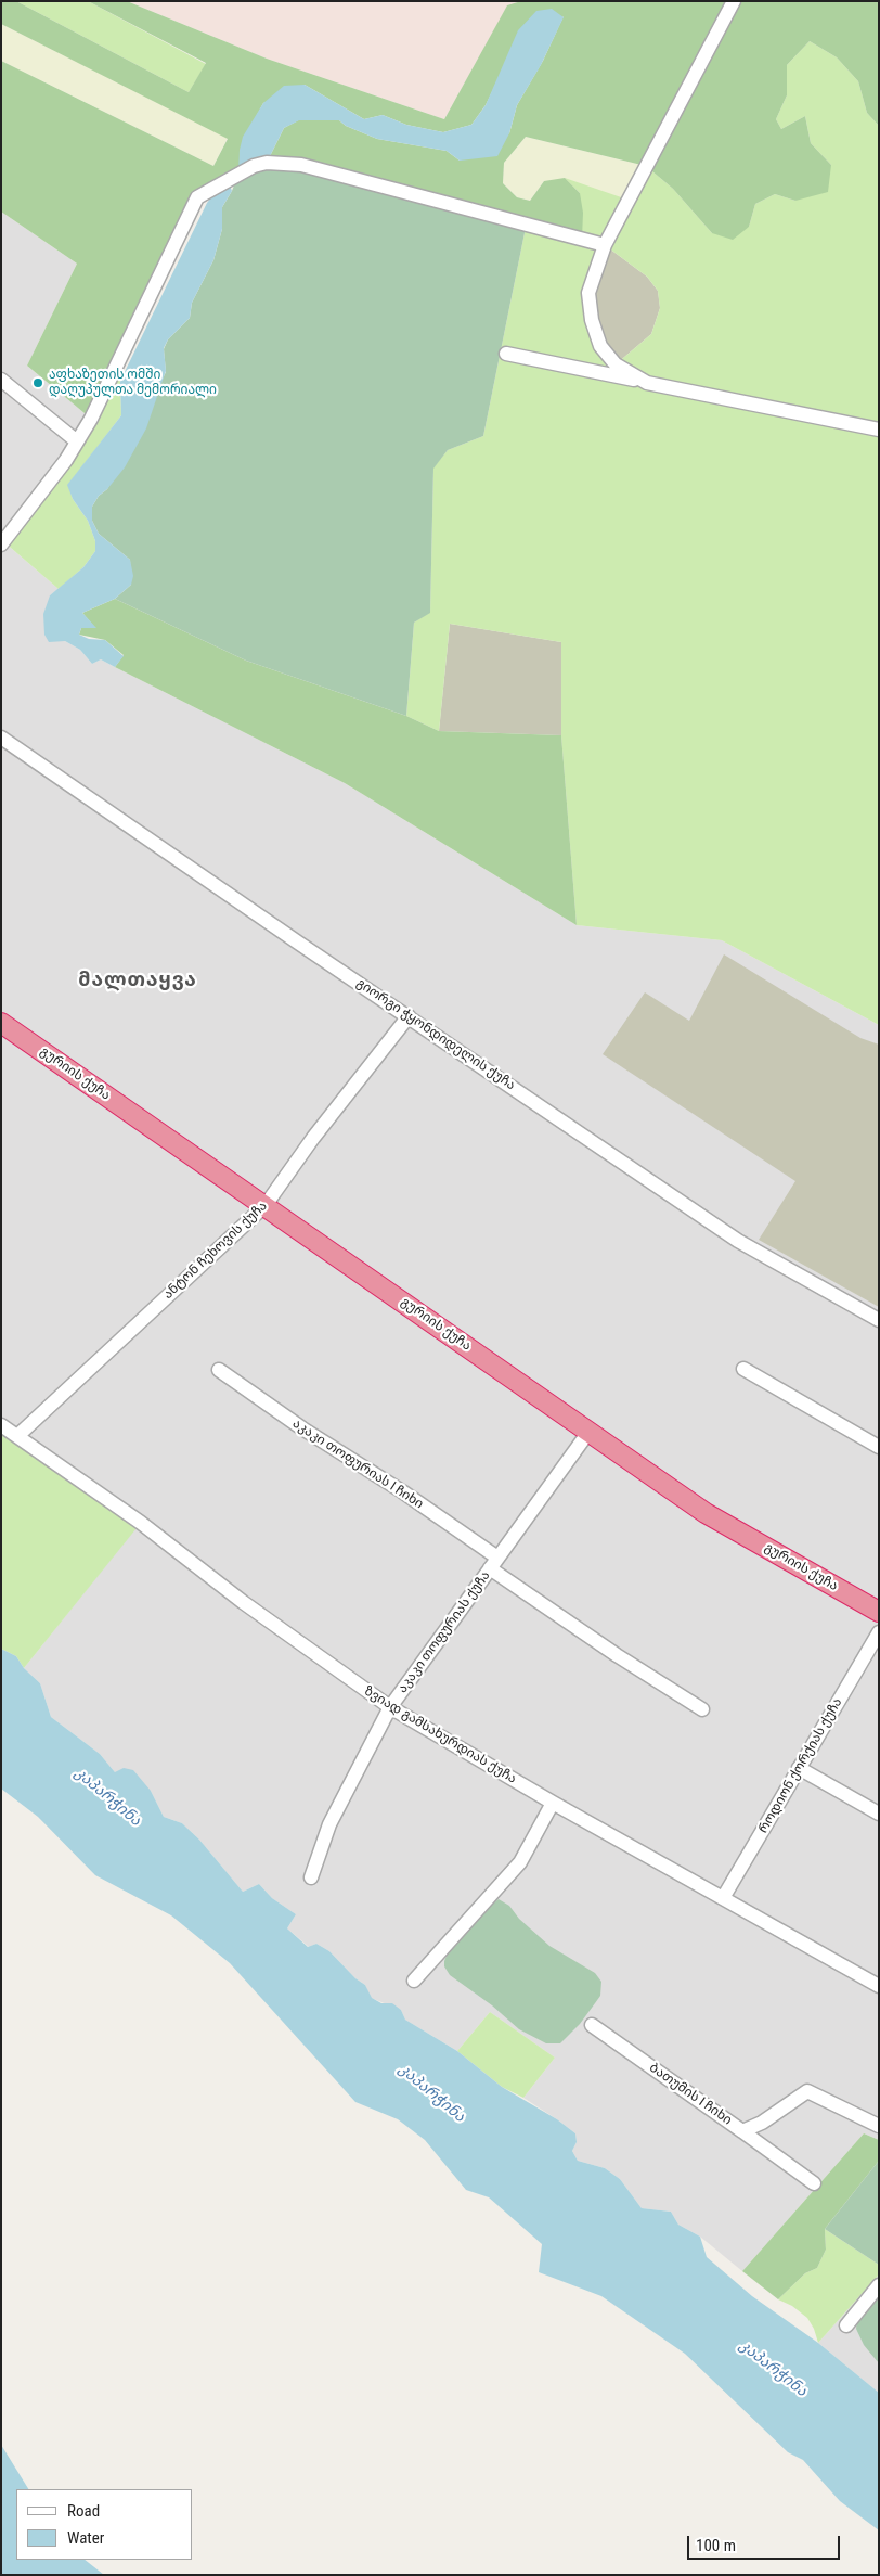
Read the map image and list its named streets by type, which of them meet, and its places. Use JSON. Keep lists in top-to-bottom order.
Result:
{
  "streets": {
    "highway": ["გურიის ქუჩა"],
    "street": [
      "გიორგი ჭყონდიდელის ქუჩა",
      "ანტონ ჩეხოვის ქუჩა",
      "აკაკი თოფურიას I ჩიხი",
      "აკაკი თოფურიას ქუჩა",
      "ზვიად გამსახურდიას ქუჩა",
      "როდიონ ქორქიას ქუჩა",
      "ბათუმის I ჩიხი"
    ]
  },
  "crossings": [
    ["გიორგი ჭყონდიდელის ქუჩა", "ანტონ ჩეხოვის ქუჩა"],
    ["გურიის ქუჩა", "ანტონ ჩეხოვის ქუჩა"],
    ["გურიის ქუჩა", "აკაკი თოფურიას ქუჩა"],
    ["ანტონ ჩეხოვის ქუჩა", "ზვიად გამსახურდიას ქუჩა"],
    ["აკაკი თოფურიას I ჩიხი", "აკაკი თოფურიას ქუჩა"],
    ["აკაკი თოფურიას ქუჩა", "ზვიად გამსახურდიას ქუჩა"],
    ["ზვიად გამსახურდიას ქუჩა", "როდიონ ქორქიას ქუჩა"]
  ],
  "districts": ["მალთაყვა"],
  "water": ["კაპარჭინა"],
  "places": ["აფხაზეთის ომში დაღუპულთა მემორიალი"],
  "legend": ["Road", "Water"],
  "scale_bar": "100 m"
}
